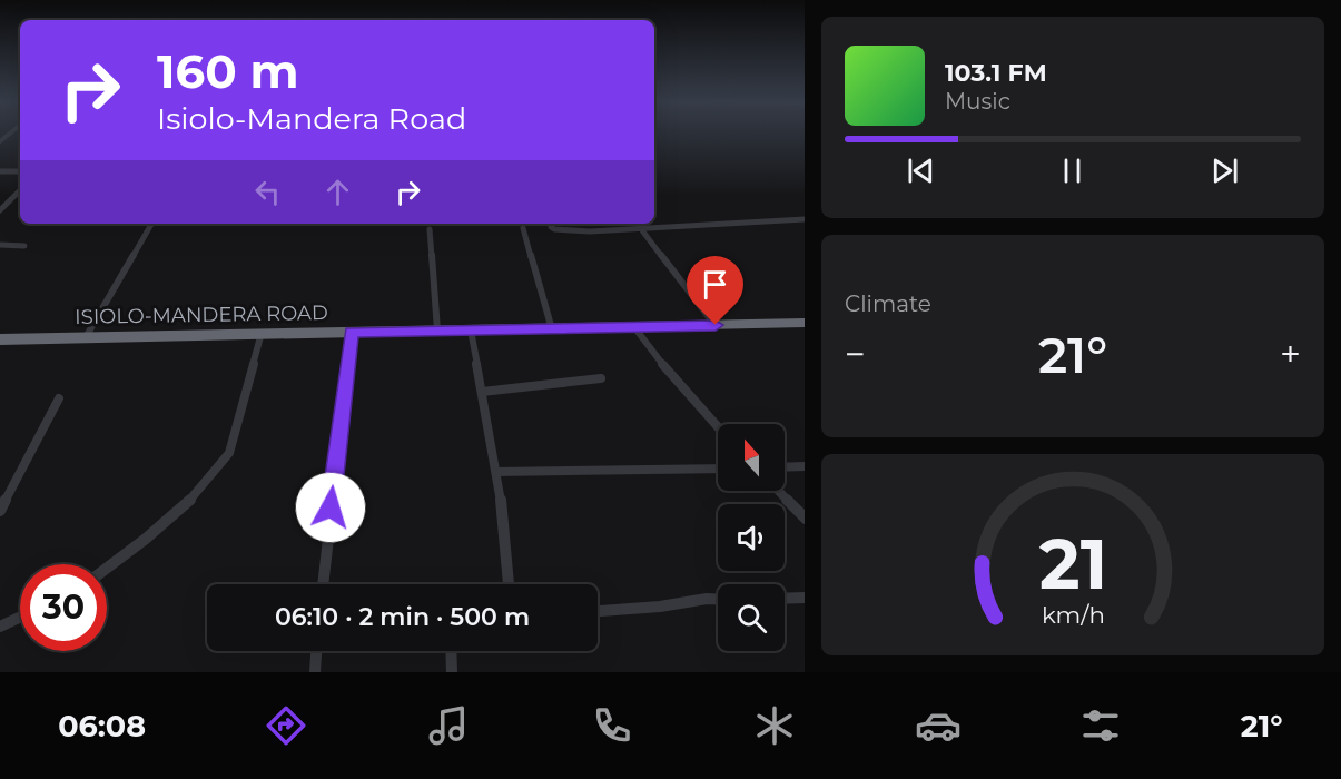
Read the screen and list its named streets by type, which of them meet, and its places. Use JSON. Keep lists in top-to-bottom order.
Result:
{
  "streets": {
    "highway": ["ISIOLO-MANDERA ROAD"]
  },
  "north": "top",
  "page": {
    "turn": ["160 m", "Isiolo-Mandera Road"],
    "song": ["103.1 FM", "Music"],
    "tile": "Climate",
    "heat": ["−", "21°", "+"],
    "limit": "30",
    "trip": "06:10 · 2 min · 500 m",
    "tabs": ["06:08", "21°"],
    "gauge": ["21", "km/h"]
  }
}
